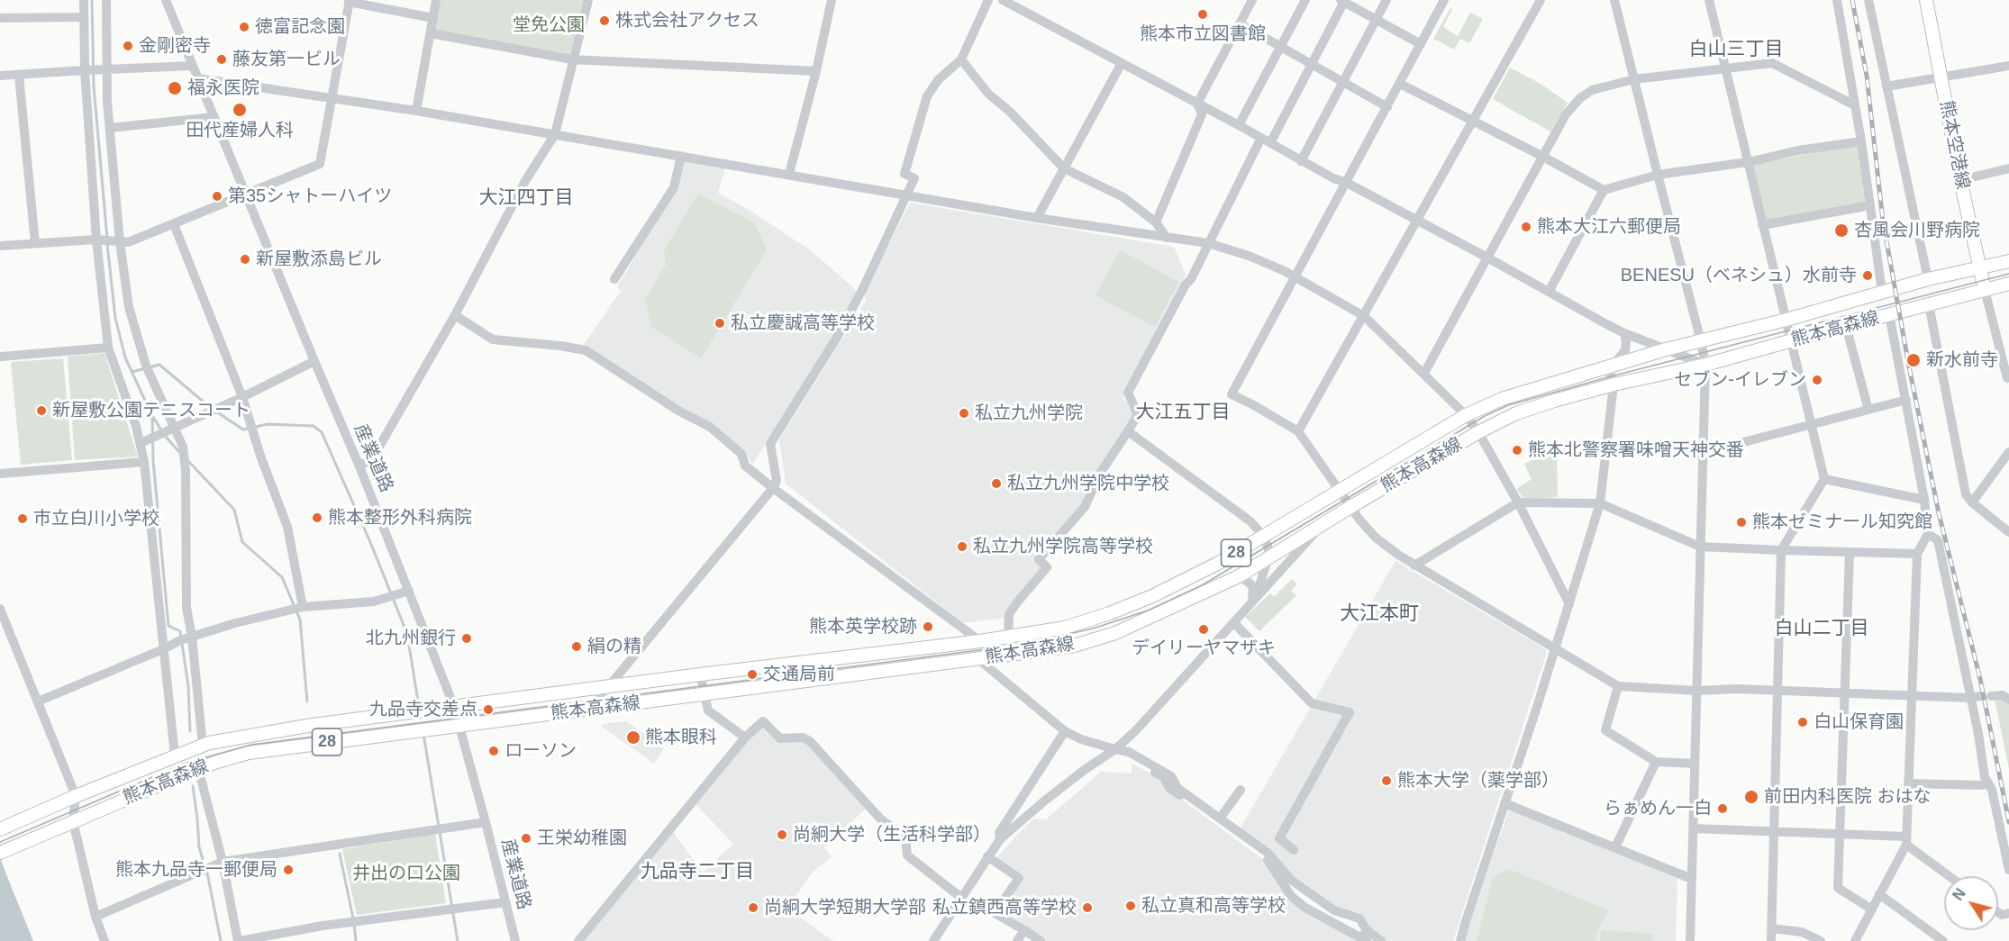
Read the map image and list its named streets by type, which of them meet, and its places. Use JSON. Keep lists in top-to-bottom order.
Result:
{
  "streets": {
    "main road": ["熊本空港線", "熊本高森線", "28"],
    "street": ["産業道路"]
  },
  "crossings": [
    ["熊本空港線", "熊本高森線"],
    ["熊本高森線", "産業道路"]
  ],
  "districts": [
    "白山三丁目",
    "大江四丁目",
    "大江五丁目",
    "大江本町",
    "白山二丁目",
    "九品寺二丁目"
  ],
  "parks": ["堂免公園", "井出の口公園"],
  "places": [
    "熊本市立図書館",
    "株式会社アクセス",
    "徳富記念園",
    "金剛密寺",
    "藤友第一ビル",
    "福永医院",
    "田代産婦人科",
    "第35シャトーハイツ",
    "熊本大江六郵便局",
    "杏風会川野病院",
    "新屋敷添島ビル",
    "BENESU（ベネシュ）水前寺",
    "私立慶誠高等学校",
    "新水前寺",
    "セブン-イレブン",
    "新屋敷公園テニスコート",
    "私立九州学院",
    "熊本北警察署味噌天神交番",
    "私立九州学院中学校",
    "熊本整形外科病院",
    "市立白川小学校",
    "熊本ゼミナール知究館",
    "私立九州学院高等学校",
    "熊本英学校跡",
    "デイリーヤマザキ",
    "北九州銀行",
    "絹の精",
    "交通局前",
    "九品寺交差点",
    "白山保育園",
    "熊本眼科",
    "ローソン",
    "熊本大学（薬学部）",
    "前田内科医院 おはな",
    "らぁめん一白",
    "尚絅大学（生活科学部）",
    "王栄幼稚園",
    "熊本九品寺一郵便局",
    "私立真和高等学校",
    "尚絅大学短期大学部",
    "私立鎮西高等学校"
  ],
  "north": "top left"
}
